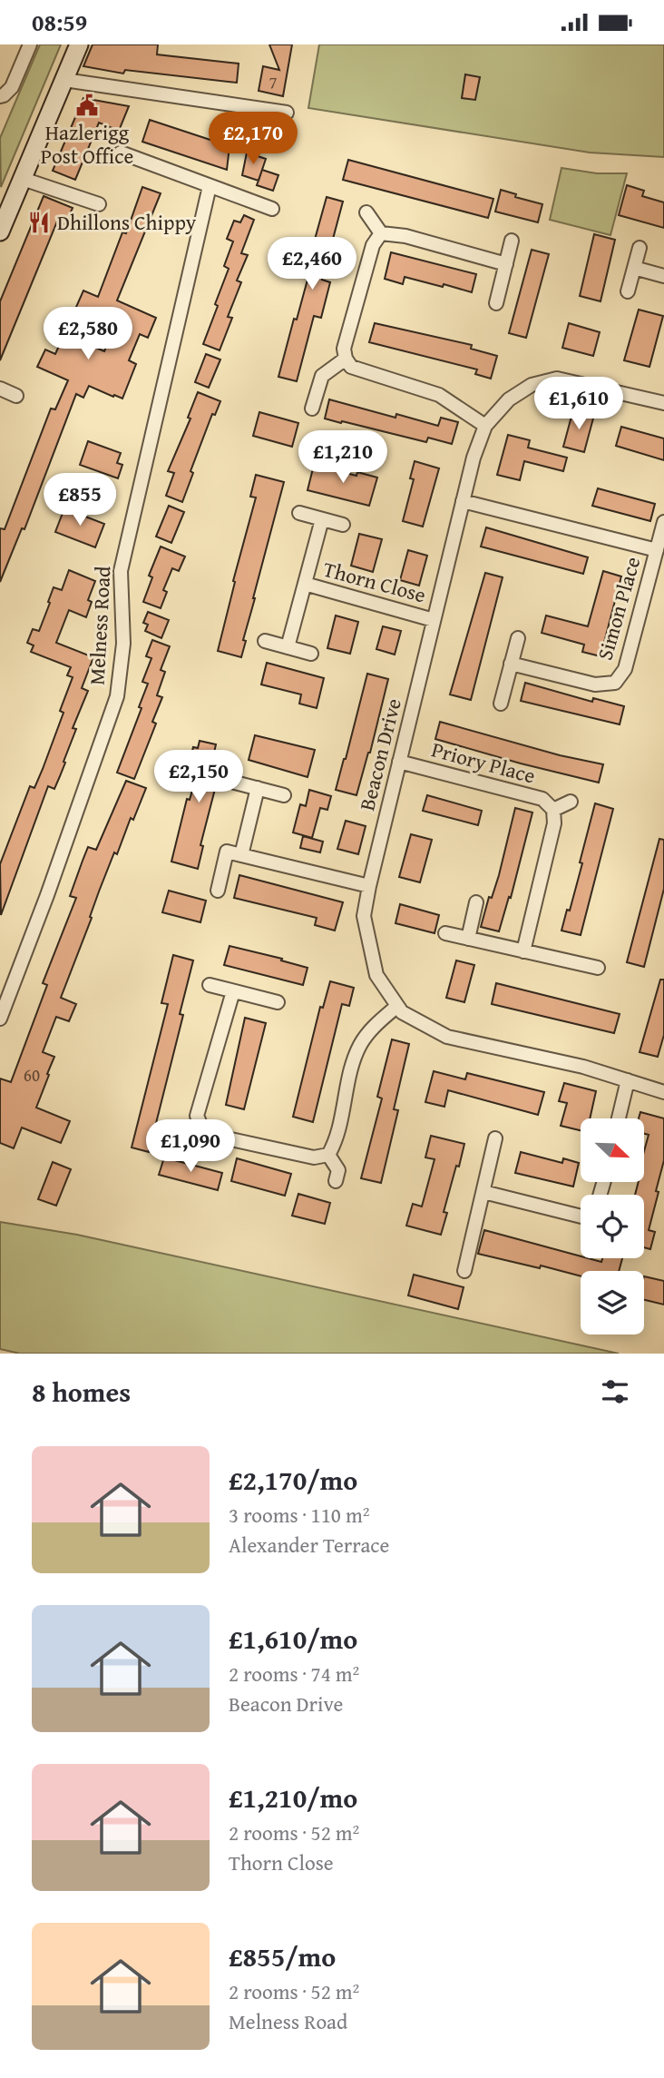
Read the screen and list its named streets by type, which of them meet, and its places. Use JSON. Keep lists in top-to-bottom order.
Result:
{
  "streets": {
    "street": [
      "Thorn Close",
      "Simon Place",
      "Melness Road",
      "Beacon Drive",
      "Priory Place"
    ]
  },
  "crossings": [
    ["Thorn Close", "Beacon Drive"],
    ["Simon Place", "Beacon Drive"],
    ["Beacon Drive", "Priory Place"]
  ],
  "places": {
    "public building": ["Hazlerigg Post Office"],
    "restaurant": ["Dhillons Chippy"]
  },
  "house_numbers": ["7", "60"],
  "north": "bottom right",
  "page": {
    "status": "08:59",
    "price": [
      "£2,170",
      "£2,460",
      "£2,580",
      "£1,610",
      "£1,210",
      "£855",
      "£2,150",
      "£1,090"
    ],
    "heading": "8 homes",
    "list": [
      {
        "name": "£2,170/mo",
        "note": "3 rooms · 110 m² · Alexander Terrace"
      },
      {
        "name": "£1,610/mo",
        "note": "2 rooms · 74 m² · Beacon Drive"
      },
      {
        "name": "£1,210/mo",
        "note": "2 rooms · 52 m² · Thorn Close"
      },
      {
        "name": "£855/mo",
        "note": "2 rooms · 52 m² · Melness Road"
      }
    ]
  }
}
